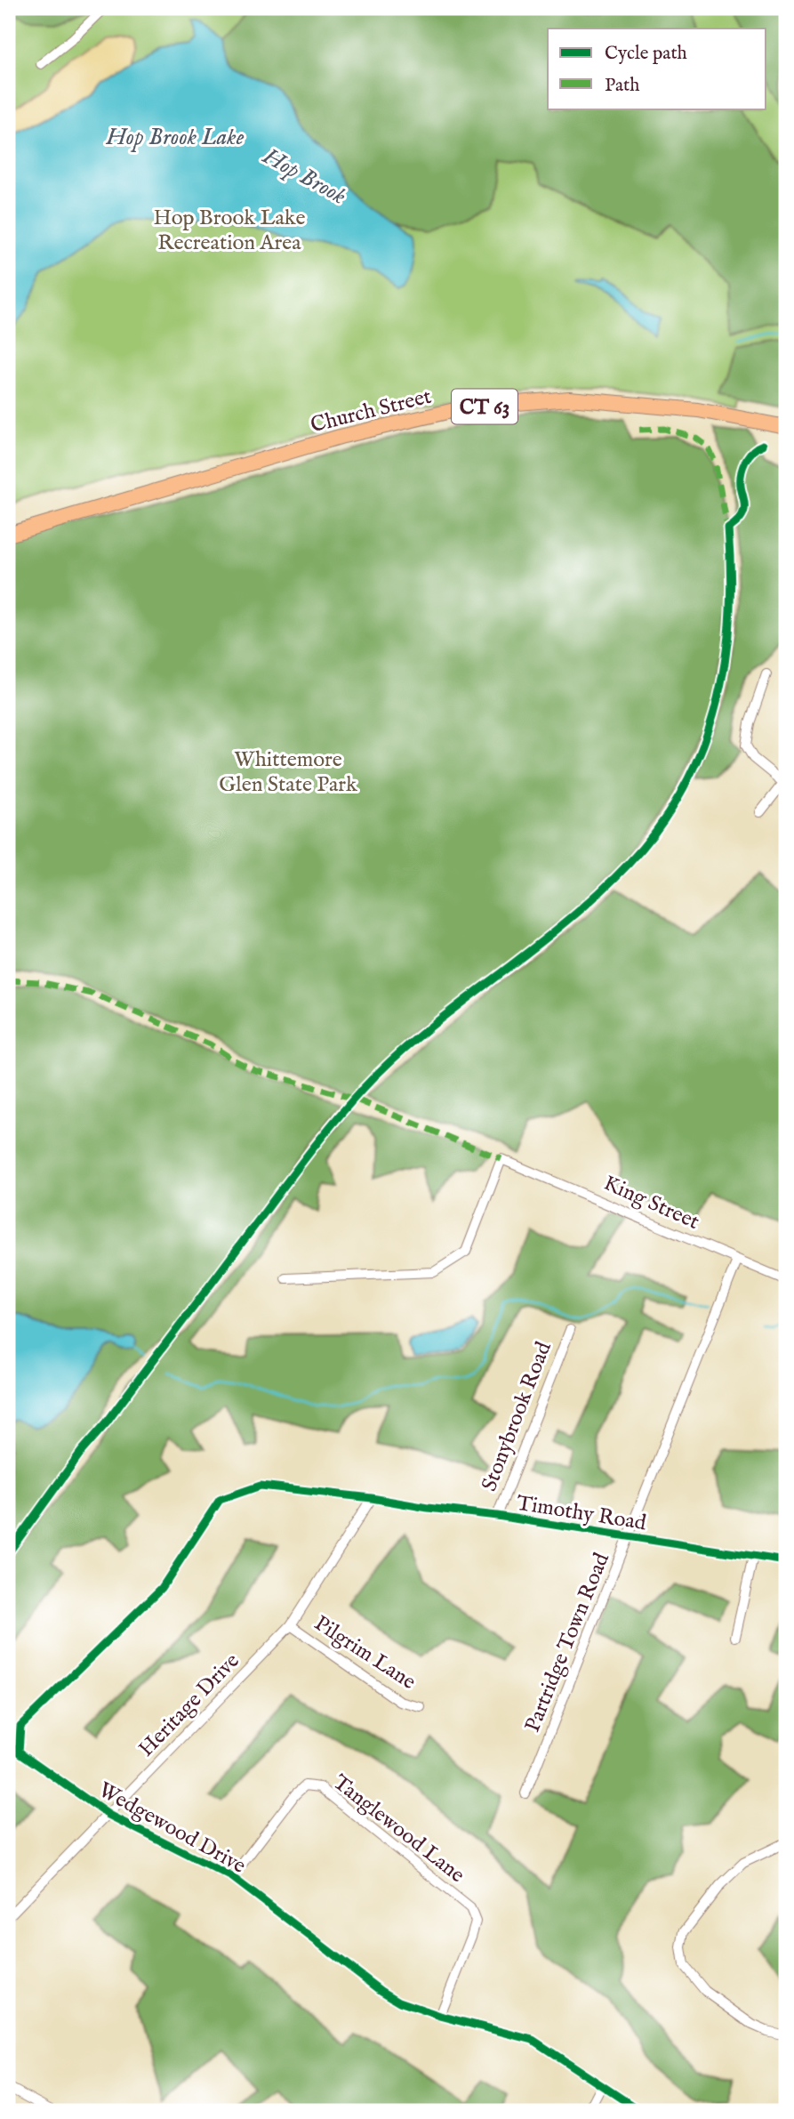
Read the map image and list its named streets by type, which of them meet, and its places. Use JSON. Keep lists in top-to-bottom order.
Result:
{
  "streets": {
    "main road": ["CT 63", "Church Street"],
    "street": [
      "King Street",
      "Stonybrook Road",
      "Timothy Road",
      "Partridge Town Road",
      "Pilgrim Lane",
      "Heritage Drive",
      "Wedgewood Drive",
      "Tanglewood Lane"
    ]
  },
  "crossings": [
    ["King Street", "Partridge Town Road"],
    ["Stonybrook Road", "Timothy Road"],
    ["Timothy Road", "Partridge Town Road"],
    ["Timothy Road", "Heritage Drive"],
    ["Timothy Road", "Wedgewood Drive"],
    ["Pilgrim Lane", "Heritage Drive"],
    ["Heritage Drive", "Wedgewood Drive"],
    ["Wedgewood Drive", "Tanglewood Lane"]
  ],
  "water": ["Hop Brook Lake", "Hop Brook"],
  "parks": ["Hop Brook Lake Recreation Area", "Whittemore Glen State Park"],
  "legend": ["Cycle path", "Path"]
}
